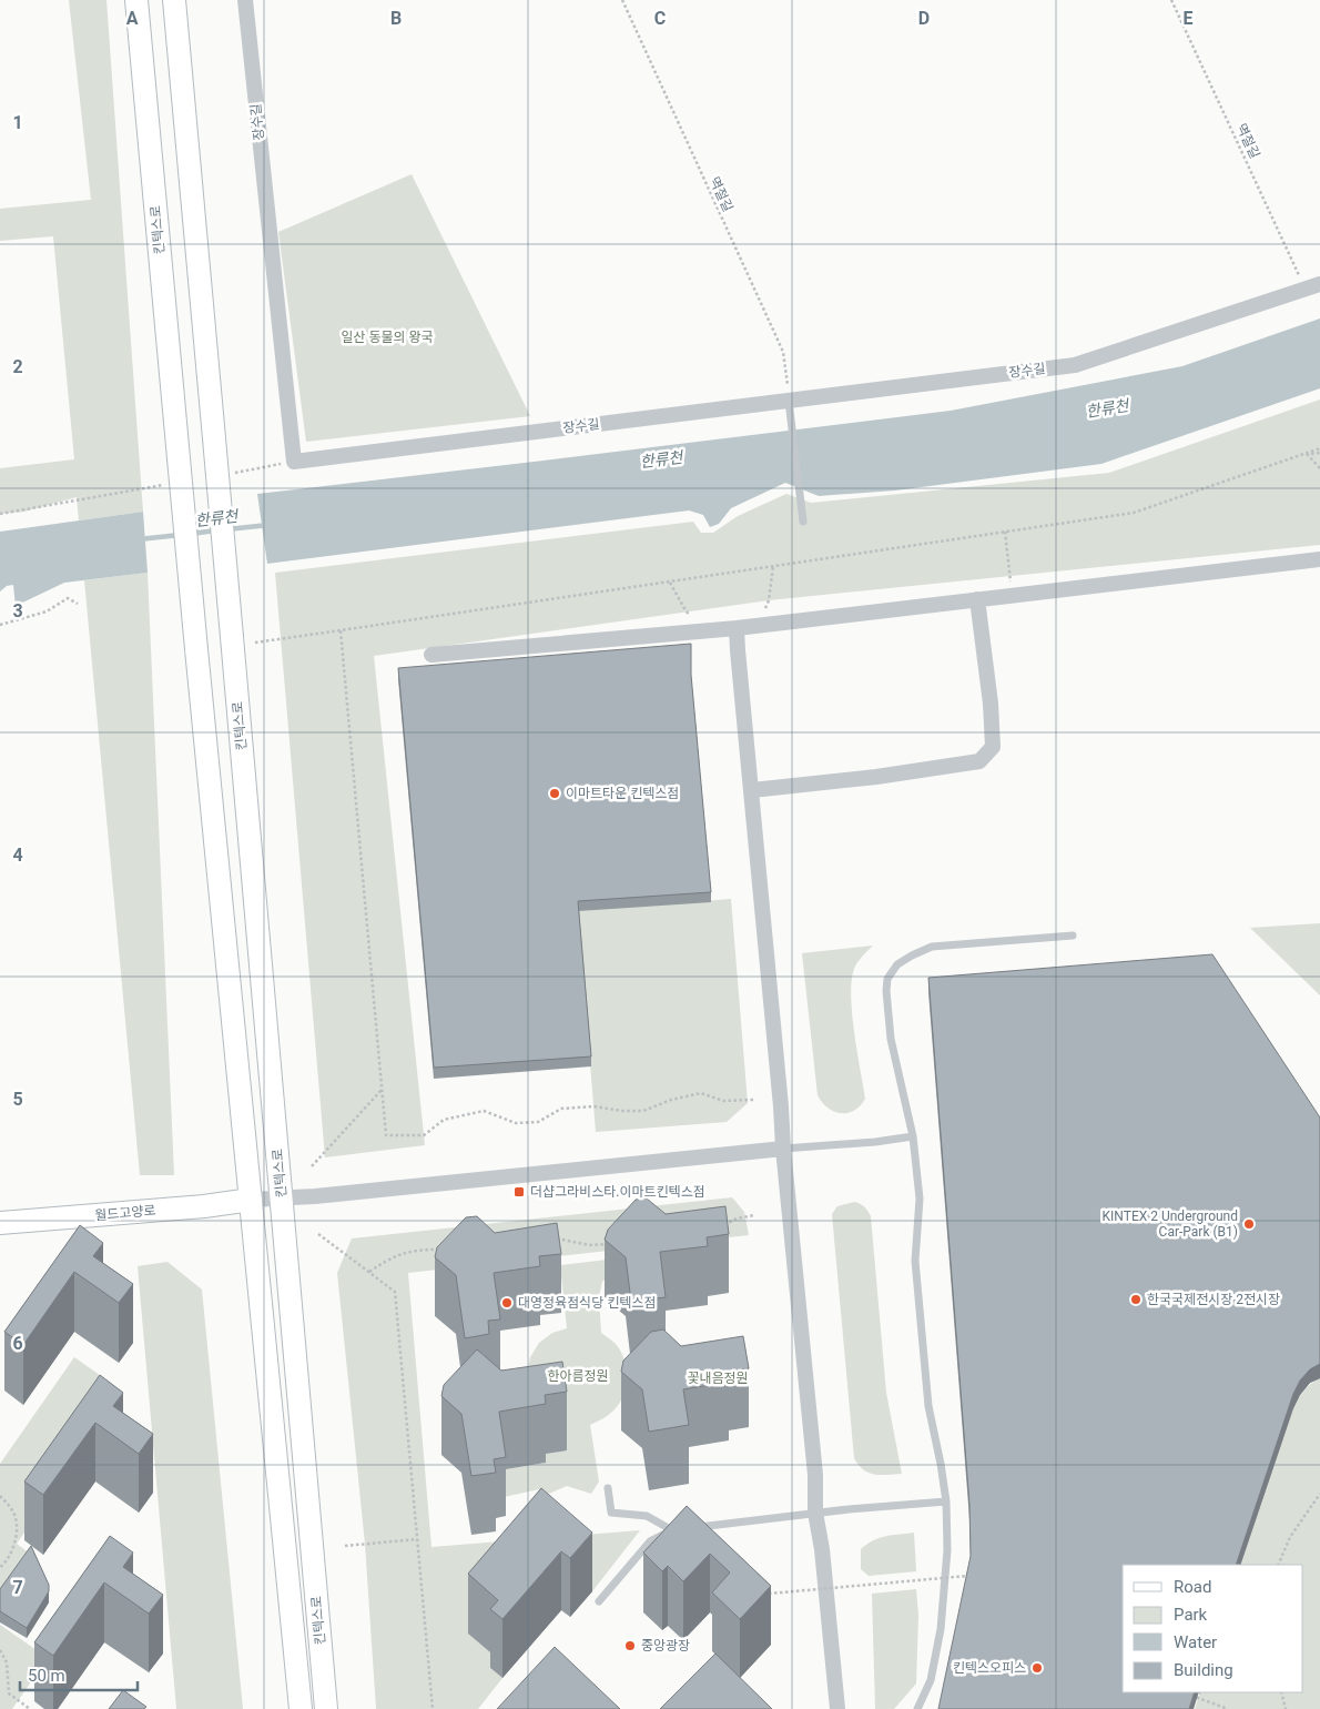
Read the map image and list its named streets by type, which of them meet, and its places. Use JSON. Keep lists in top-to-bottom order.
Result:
{
  "streets": {
    "main road": ["킨텍스로", "월드고양로"],
    "street": ["장수길"],
    "path": ["멱절길"]
  },
  "crossings": [
    ["장수길", "멱절길"],
    ["킨텍스로", "월드고양로"]
  ],
  "water": ["한류천"],
  "parks": ["일산 동물의 왕국", "한아름정원", "꽃내음정원"],
  "places": {
    "other": [
      "이마트타운 킨텍스점",
      "KINTEX 2 Underground Car-Park (B1)",
      "한국국제전시장 2전시장",
      "대영정육점식당 킨텍스점",
      "중앙광장",
      "킨텍스오피스"
    ],
    "transit": ["더샵그라비스타.이마트킨텍스점"]
  },
  "legend": [
    "Road",
    "Park",
    "Water",
    "Building"
  ],
  "scale_bar": "50 m",
  "grid": {
    "columns": [
      "A",
      "B",
      "C",
      "D",
      "E"
    ],
    "rows": [
      "1",
      "2",
      "3",
      "4",
      "5",
      "6",
      "7"
    ]
  }
}
